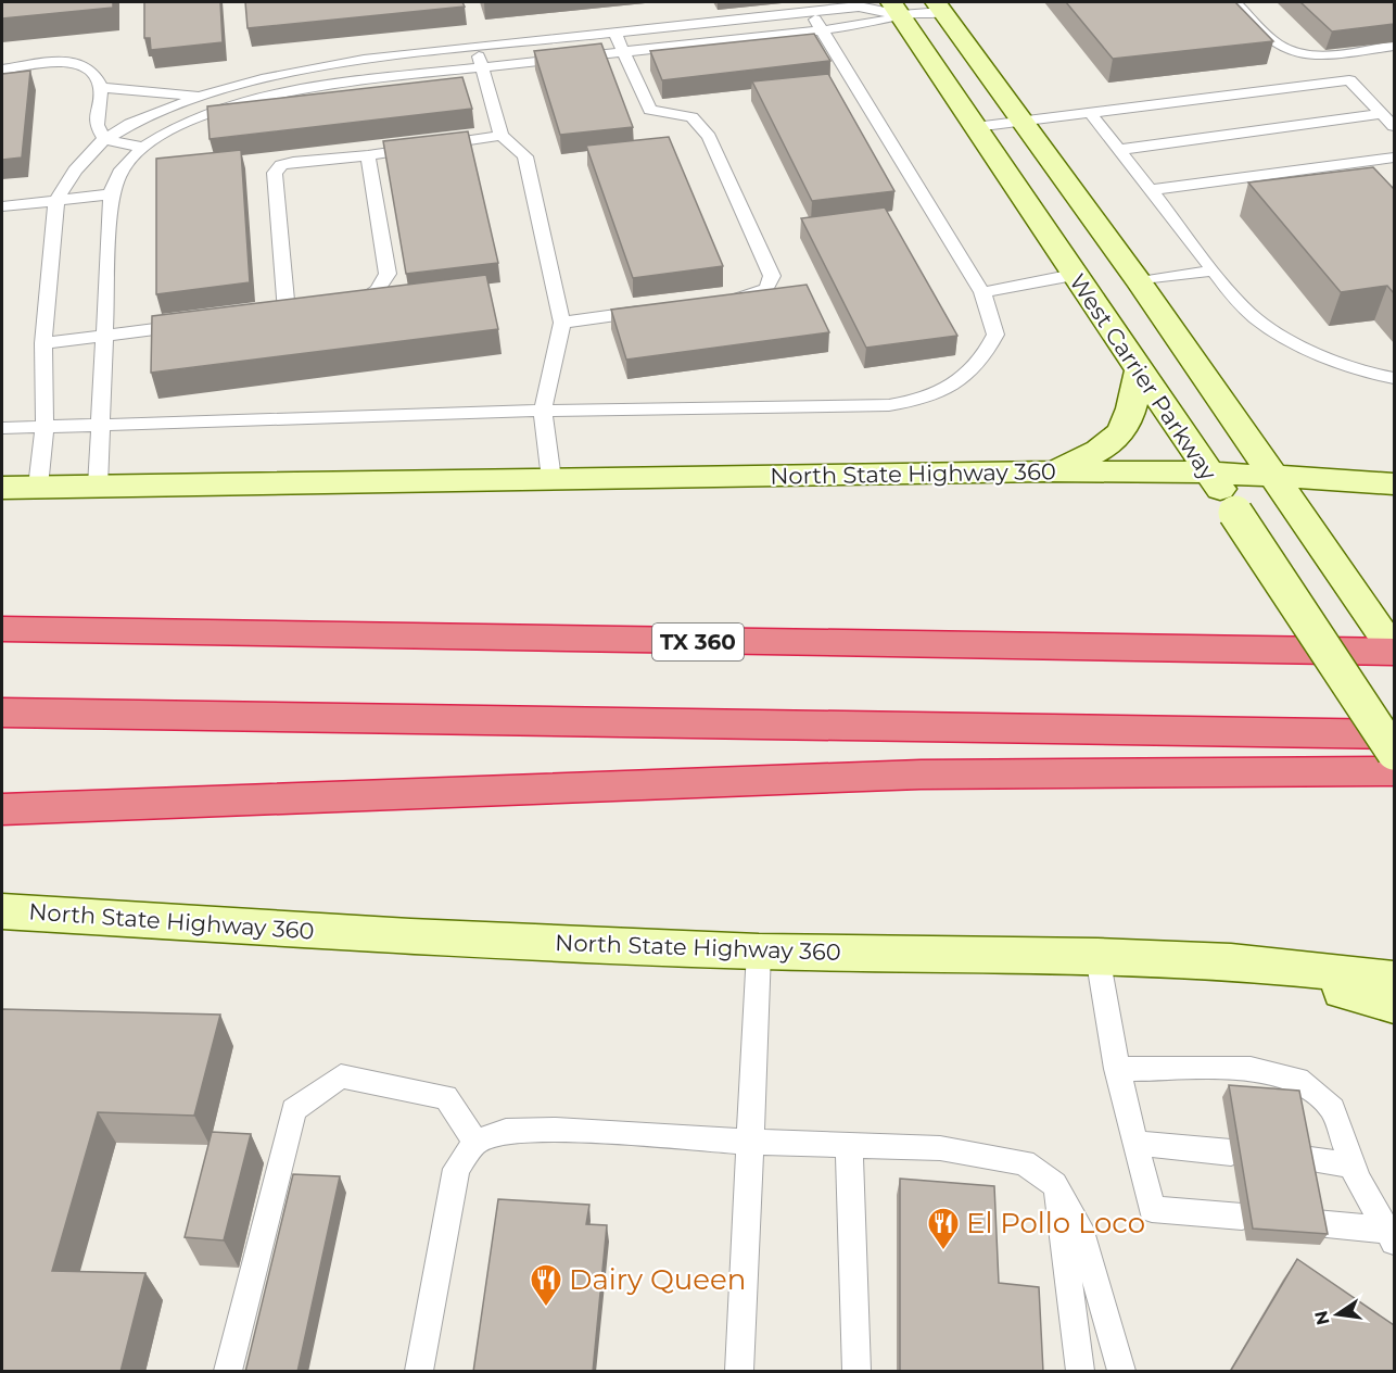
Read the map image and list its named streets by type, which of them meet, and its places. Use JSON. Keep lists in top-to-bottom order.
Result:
{
  "streets": {
    "highway": ["TX 360"],
    "main road": ["West Carrier Parkway", "North State Highway 360"]
  },
  "crossings": [
    ["West Carrier Parkway", "North State Highway 360"]
  ],
  "places": {
    "restaurant": ["El Pollo Loco", "Dairy Queen"]
  },
  "north": "left"
}
